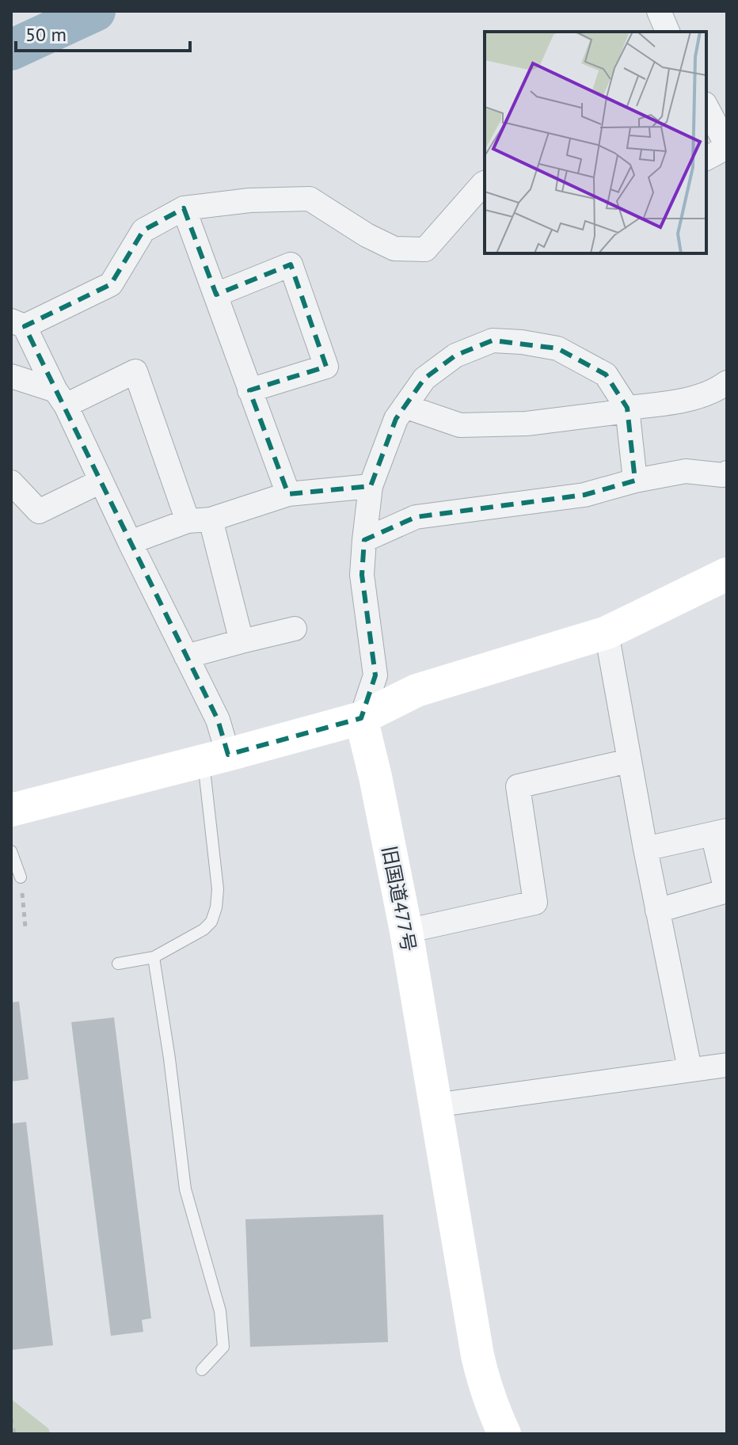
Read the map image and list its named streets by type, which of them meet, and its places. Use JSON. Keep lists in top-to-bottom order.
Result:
{
  "streets": {
    "street": ["旧国道477号"]
  },
  "scale_bar": "50 m"
}
